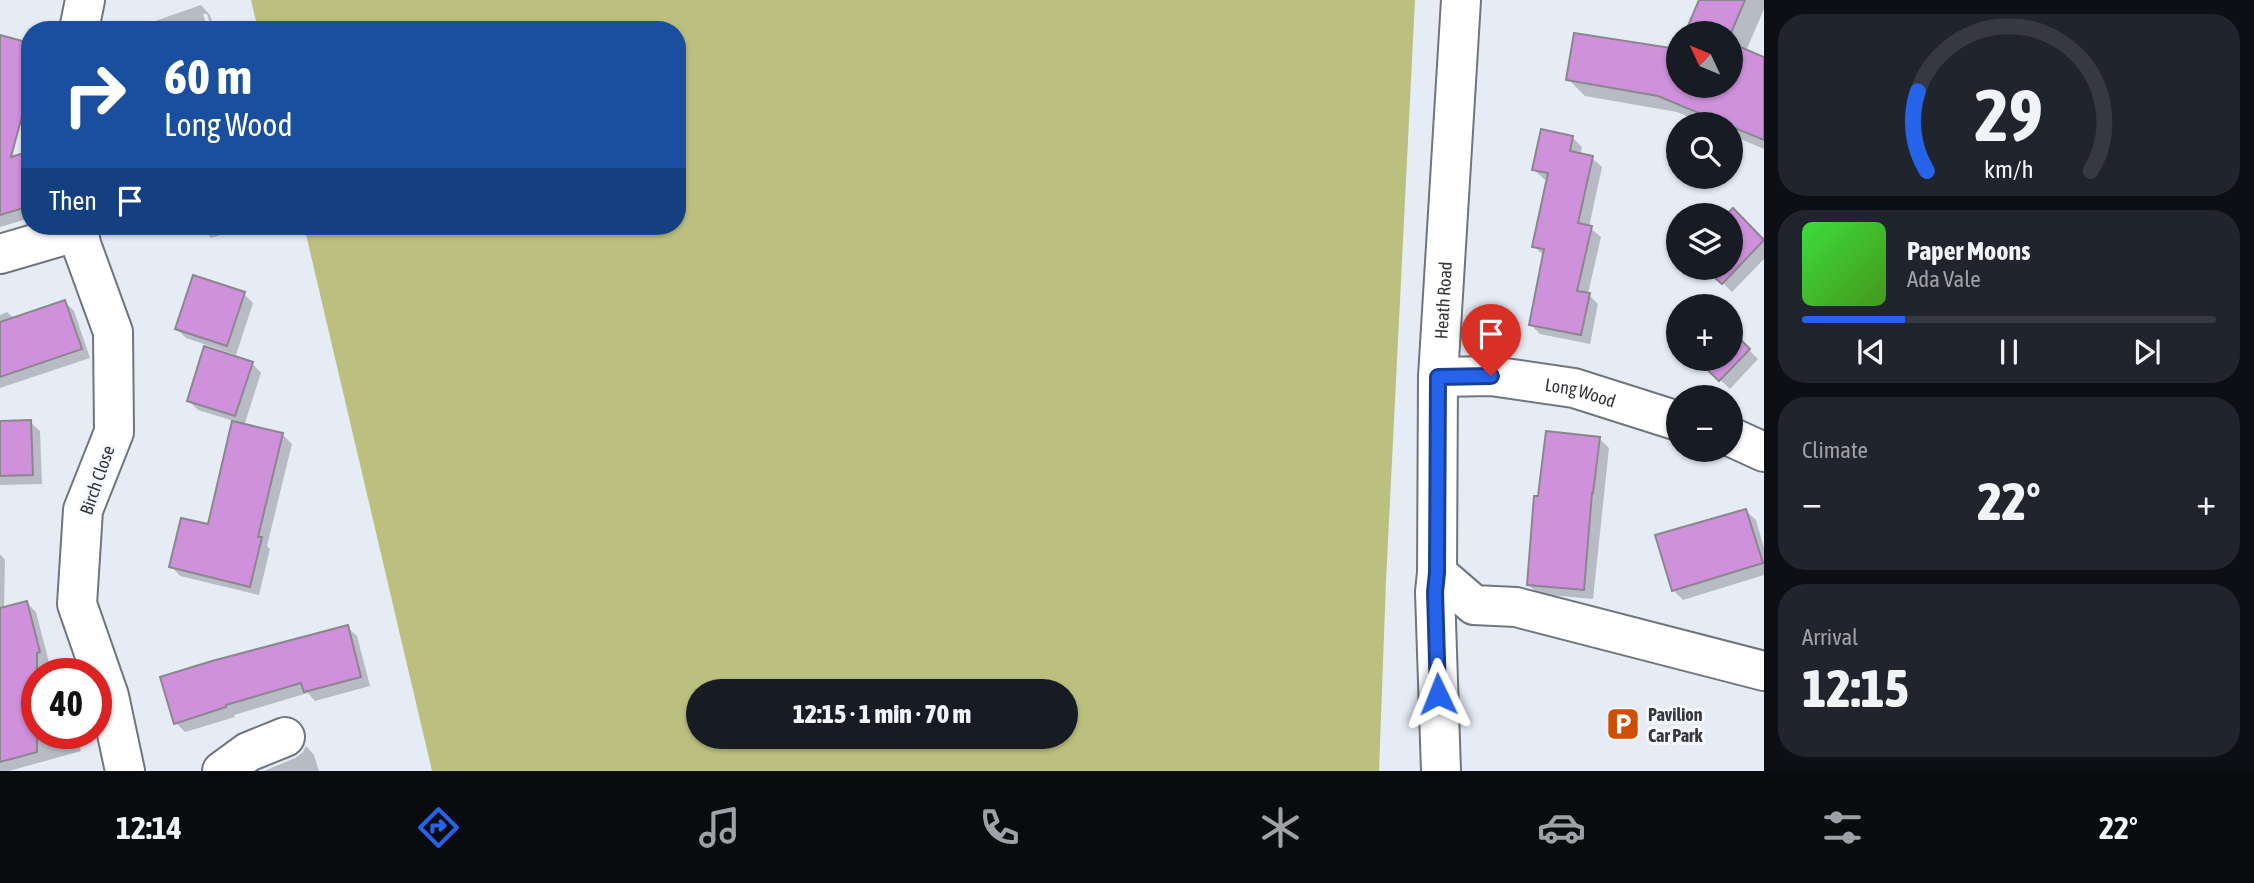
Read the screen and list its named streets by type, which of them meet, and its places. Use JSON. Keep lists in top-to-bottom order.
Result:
{
  "streets": {
    "street": ["Heath Road", "Long Wood", "Birch Close"]
  },
  "crossings": [
    ["Heath Road", "Long Wood"]
  ],
  "places": {
    "parking": ["Pavilion Car Park"]
  },
  "north": "top left",
  "page": {
    "map_buttons": ["+", "−"],
    "turn": ["60 m", "Long Wood"],
    "then": "Then",
    "song": ["Paper Moons", "Ada Vale"],
    "tile": [
      "Climate",
      ["Arrival", "12:15"]
    ],
    "heat": ["−", "22°", "+"],
    "limit": "40",
    "trip": "12:15 · 1 min · 70 m",
    "tabs": ["12:14", "22°"],
    "gauge": ["29", "km/h"]
  }
}
